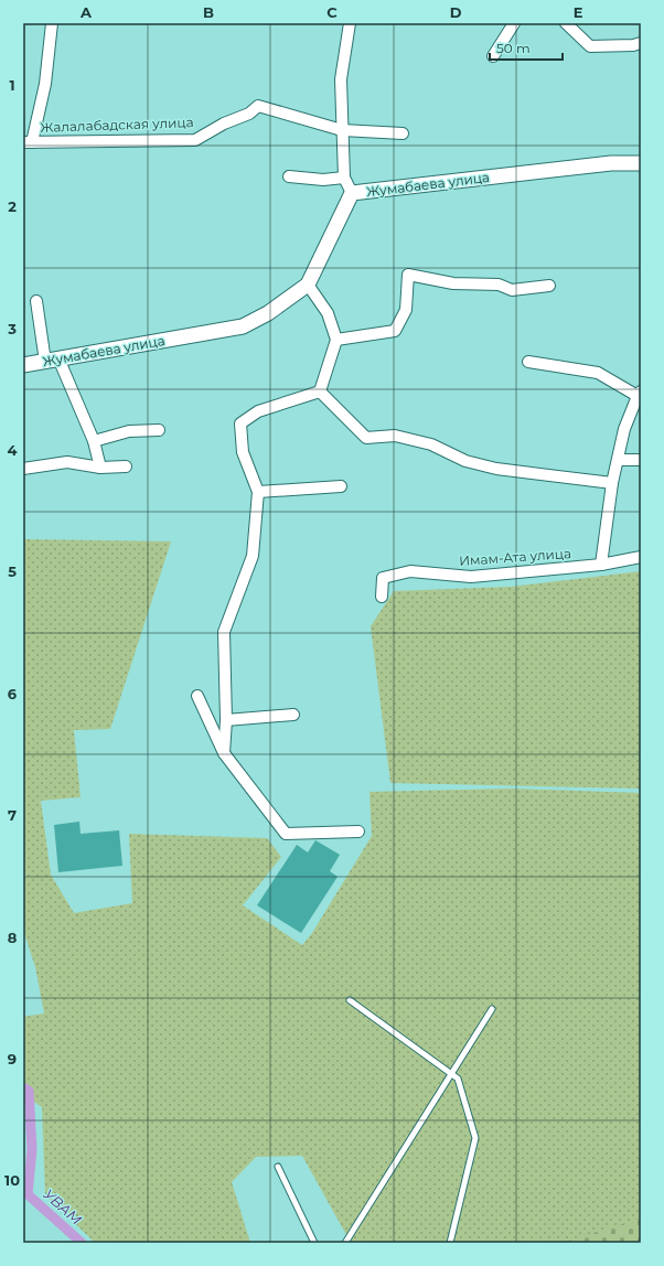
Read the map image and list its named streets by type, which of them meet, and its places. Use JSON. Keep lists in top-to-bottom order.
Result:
{
  "streets": {
    "street": ["Жалалабадская улица", "Жумабаева улица", "Имам-Ата улица"]
  },
  "water": ["УВАМ"],
  "scale_bar": "50 m",
  "grid": {
    "columns": [
      "A",
      "B",
      "C",
      "D",
      "E"
    ],
    "rows": [
      "1",
      "2",
      "3",
      "4",
      "5",
      "6",
      "7",
      "8",
      "9",
      "10"
    ]
  }
}
